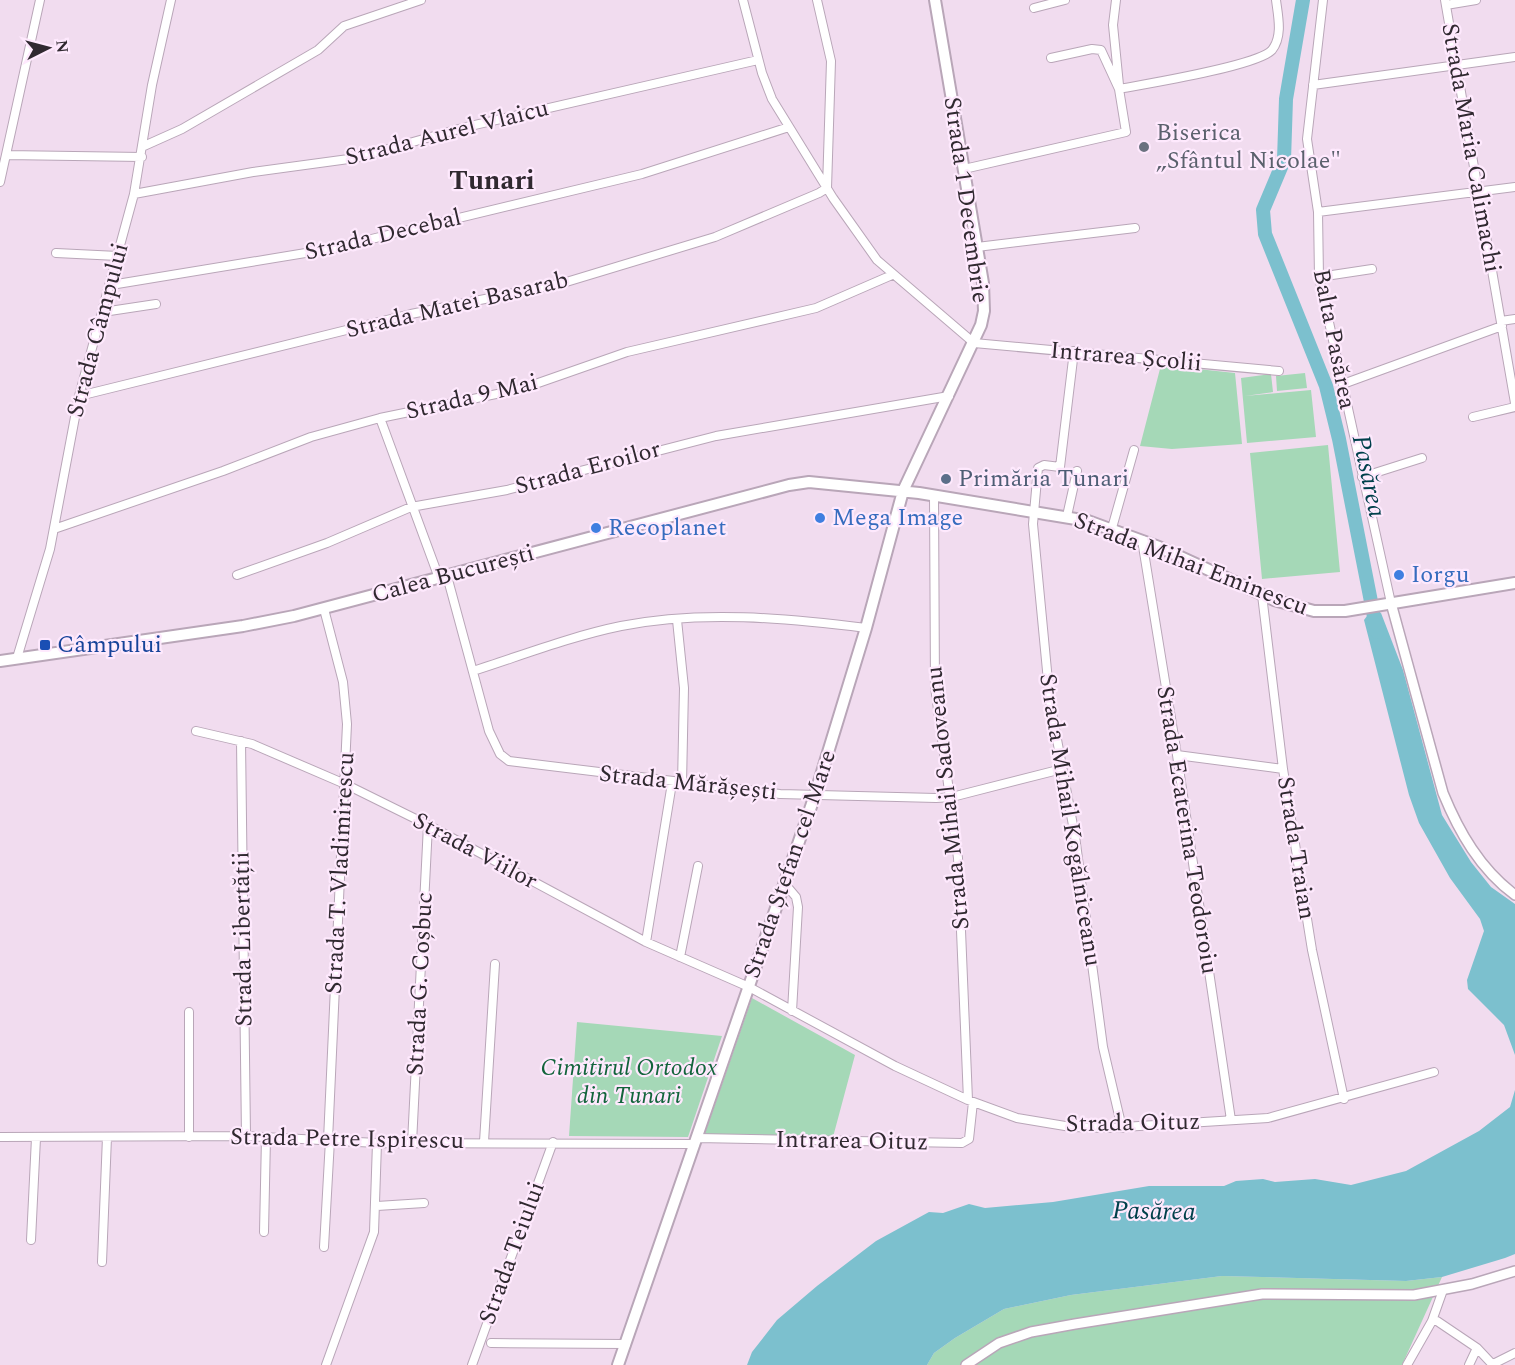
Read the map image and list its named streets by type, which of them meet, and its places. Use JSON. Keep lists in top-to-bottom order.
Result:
{
  "streets": {
    "main road": [
      "Strada 1 Decembrie",
      "Strada Mihai Eminescu",
      "Calea București",
      "Strada Ștefan cel Mare"
    ],
    "street": [
      "Strada Aurel Vlaicu",
      "Strada Maria Calimachi",
      "Strada Decebal",
      "Strada Matei Basarab",
      "Strada Câmpului",
      "Balta Pasărea",
      "Intrarea Școlii",
      "Strada 9 Mai",
      "Strada Eroilor",
      "Strada Mărășești",
      "Strada Mihail Sadoveanu",
      "Strada Mihail Kogălniceanu",
      "Strada Ecaterina Teodoroiu",
      "Strada Traian",
      "Strada Viilor",
      "Strada T. Vladimirescu",
      "Strada Libertății",
      "Strada G. Coșbuc",
      "Strada Oituz",
      "Strada Petre Ispirescu",
      "Intrarea Oituz",
      "Strada Teiului"
    ]
  },
  "crossings": [
    ["Strada Aurel Vlaicu", "Strada Câmpului"],
    ["Strada 1 Decembrie", "Intrarea Școlii"],
    ["Strada 1 Decembrie", "Strada Eroilor"],
    ["Strada 1 Decembrie", "Strada Mihai Eminescu"],
    ["Strada 1 Decembrie", "Calea București"],
    ["Strada 1 Decembrie", "Strada Ștefan cel Mare"],
    ["Strada Decebal", "Strada Câmpului"],
    ["Strada Matei Basarab", "Strada Câmpului"],
    ["Strada Câmpului", "Strada 9 Mai"],
    ["Strada Câmpului", "Calea București"],
    ["Balta Pasărea", "Strada Mihai Eminescu"],
    ["Intrarea Școlii", "Strada Mihail Kogălniceanu"],
    ["Strada 9 Mai", "Strada Mărășești"],
    ["Strada Eroilor", "Strada Mărășești"],
    ["Strada Mihai Eminescu", "Calea București"],
    ["Strada Mihai Eminescu", "Strada Mihail Sadoveanu"],
    ["Strada Mihai Eminescu", "Strada Mihail Kogălniceanu"],
    ["Strada Mihai Eminescu", "Strada Ecaterina Teodoroiu"],
    ["Strada Mihai Eminescu", "Strada Traian"],
    ["Strada Mihai Eminescu", "Strada Ștefan cel Mare"],
    ["Calea București", "Strada Mărășești"],
    ["Calea București", "Strada Ștefan cel Mare"],
    ["Calea București", "Strada T. Vladimirescu"],
    ["Strada Mărășești", "Strada Mihail Sadoveanu"],
    ["Strada Mărășești", "Strada Mihail Kogălniceanu"],
    ["Strada Mărășești", "Strada Ștefan cel Mare"],
    ["Strada Mihail Sadoveanu", "Strada Oituz"],
    ["Strada Mihail Sadoveanu", "Intrarea Oituz"],
    ["Strada Mihail Kogălniceanu", "Strada Oituz"],
    ["Strada Ecaterina Teodoroiu", "Strada Oituz"],
    ["Strada Traian", "Strada Oituz"],
    ["Strada Viilor", "Strada Ștefan cel Mare"],
    ["Strada Viilor", "Strada T. Vladimirescu"],
    ["Strada Viilor", "Strada Libertății"],
    ["Strada Viilor", "Strada G. Coșbuc"],
    ["Strada Viilor", "Strada Oituz"],
    ["Strada Ștefan cel Mare", "Strada Oituz"],
    ["Strada Ștefan cel Mare", "Strada Petre Ispirescu"],
    ["Strada Ștefan cel Mare", "Intrarea Oituz"],
    ["Strada T. Vladimirescu", "Strada Petre Ispirescu"],
    ["Strada Libertății", "Strada Petre Ispirescu"],
    ["Strada G. Coșbuc", "Strada Petre Ispirescu"],
    ["Strada Oituz", "Intrarea Oituz"],
    ["Strada Petre Ispirescu", "Intrarea Oituz"],
    ["Strada Petre Ispirescu", "Strada Teiului"]
  ],
  "districts": ["Tunari"],
  "water": ["Pasărea"],
  "parks": ["Cimitirul Ortodox din Tunari"],
  "places": {
    "other": [
      "Biserica „Sfântul Nicolae\"",
      "Primăria Tunari",
      "Mega Image",
      "Recoplanet",
      "Iorgu"
    ],
    "transit": ["Câmpului"]
  },
  "north": "right"
}
